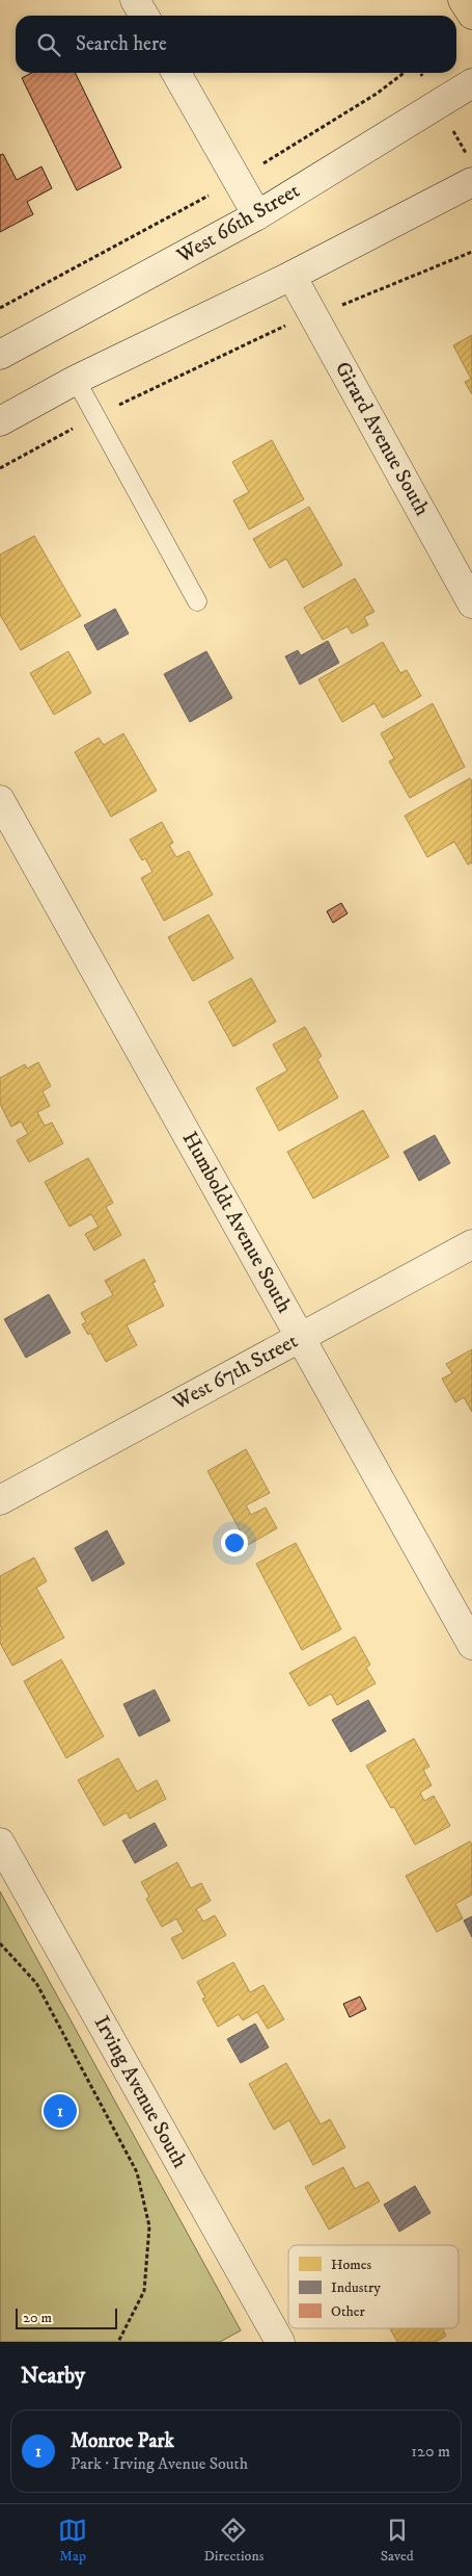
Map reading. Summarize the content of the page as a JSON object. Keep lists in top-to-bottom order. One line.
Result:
{"streets":{"street":["West 66th Street","Girard Avenue South","Humboldt Avenue South","West 67th Street","Irving Avenue South"]},"crossings":[["Humboldt Avenue South","West 67th Street"]],"legend":["Homes","Industry","Other"],"scale_bar":"20 m","page":{"search":"Search here","pins":"1","scale":"20 m","heading":"Nearby","list":[{"mark":"1","name":"Monroe Park","note":"Park · Irving Avenue South","value":"120 m"}],"nav":["Map","Directions","Saved"]}}
